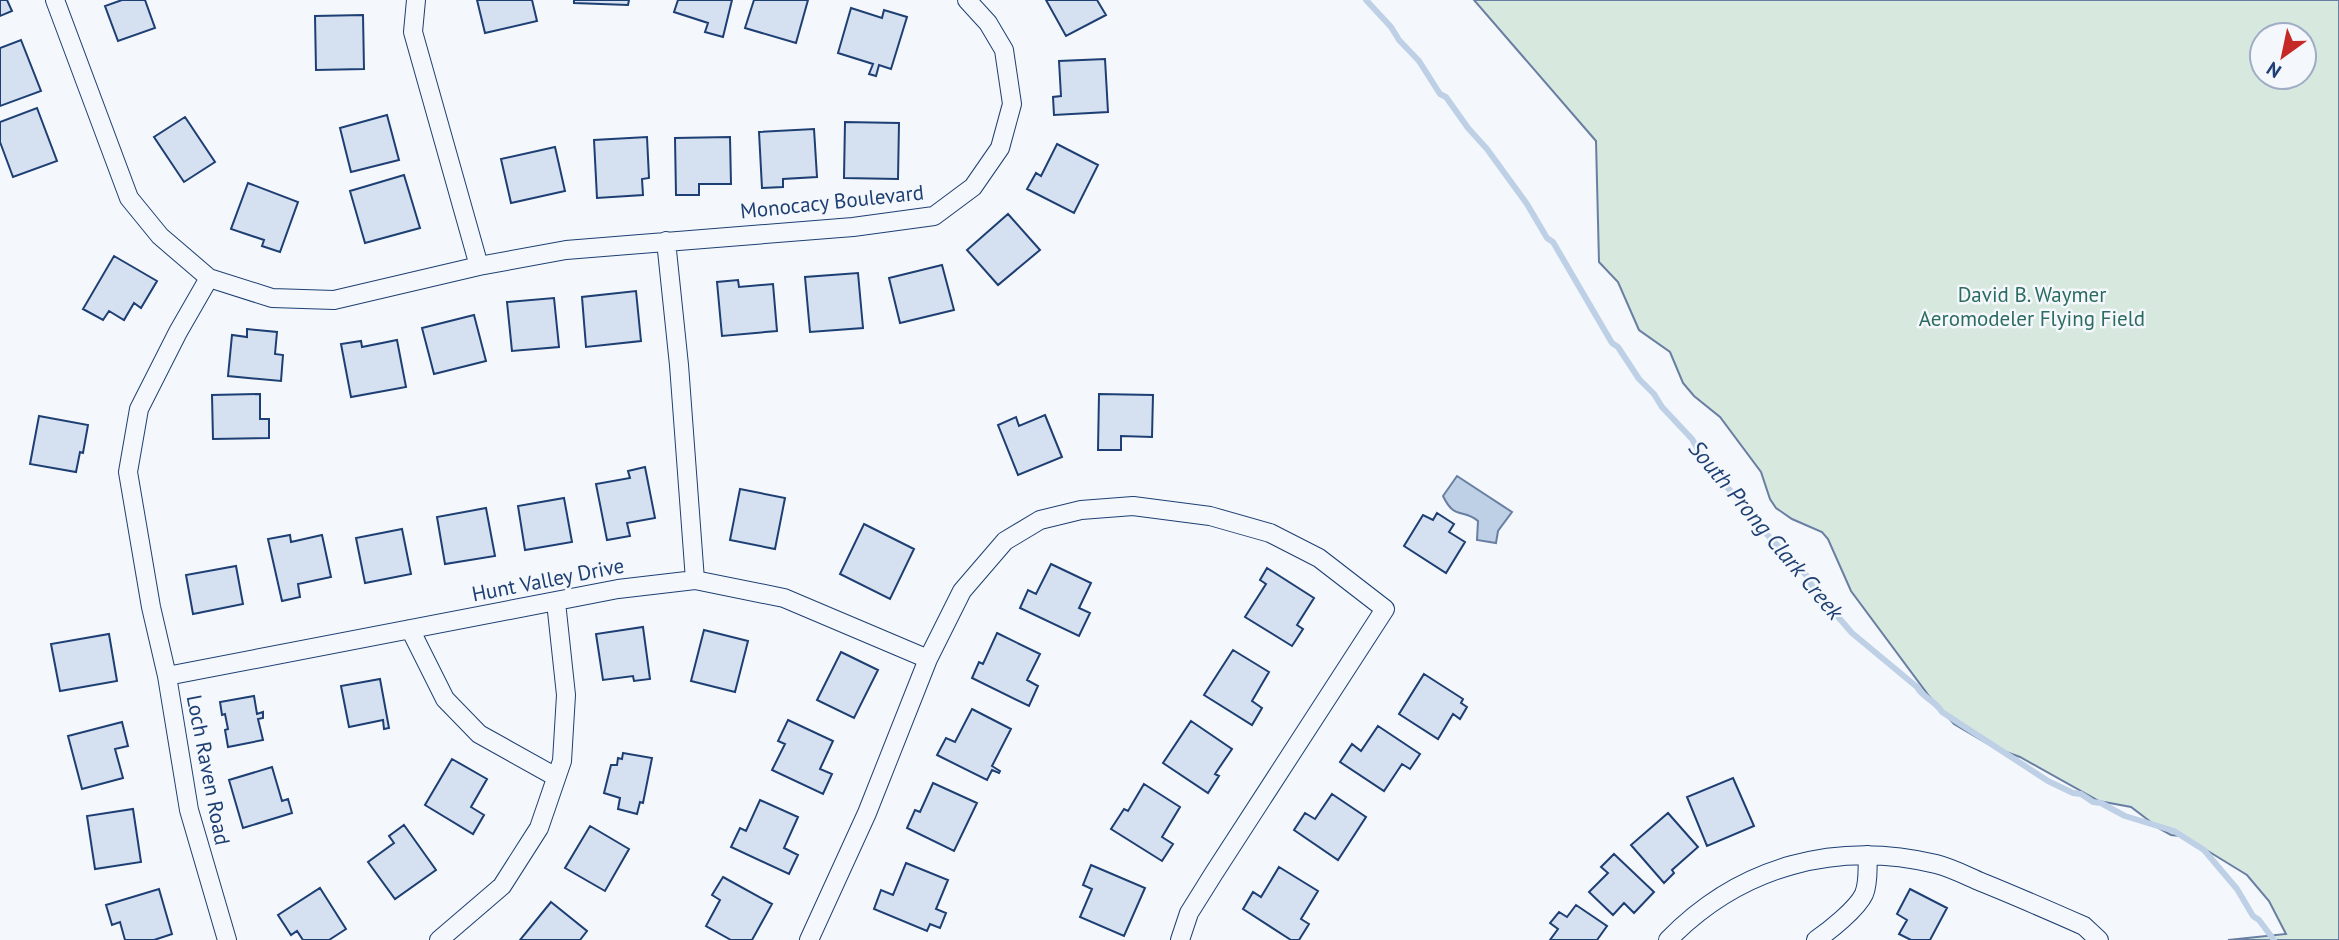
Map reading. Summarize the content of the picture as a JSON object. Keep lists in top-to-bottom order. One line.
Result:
{"streets":{"street":["Monocacy Boulevard","Hunt Valley Drive","Loch Raven Road"]},"crossings":[["Monocacy Boulevard","Loch Raven Road"],["Hunt Valley Drive","Loch Raven Road"]],"water":["South Prong Clark Creek"],"parks":["David B. Waymer Aeromodeler Flying Field"],"north":"bottom left"}
